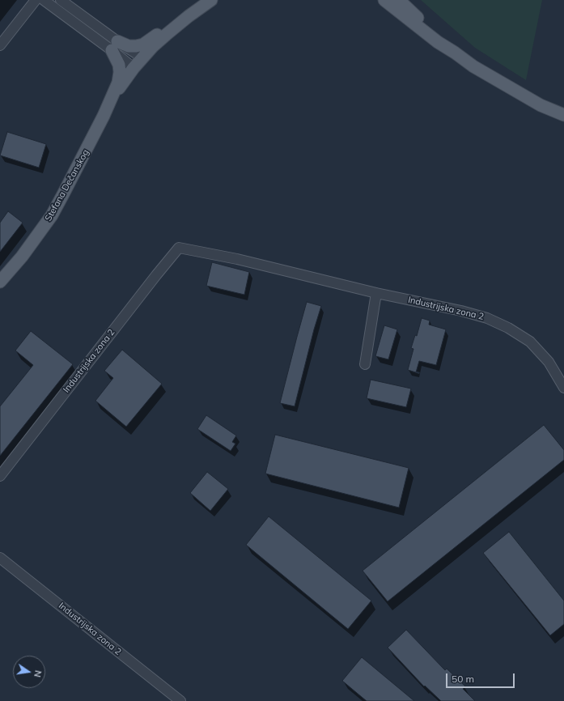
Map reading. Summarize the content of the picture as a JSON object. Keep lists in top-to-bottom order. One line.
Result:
{"streets":{"main road":["Stefana Dečanskog"],"street":["Industrijska zona 2"]},"scale_bar":"50 m","north":"right"}
